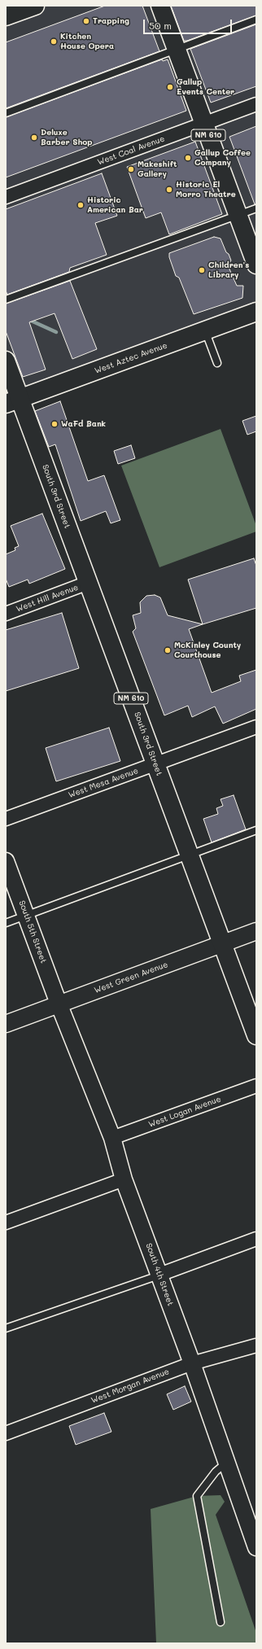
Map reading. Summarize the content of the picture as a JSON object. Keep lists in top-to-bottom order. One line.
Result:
{"streets":{"main road":["NM 610","West Aztec Avenue","South 3rd Street"],"street":["West Coal Avenue","West Hill Avenue","West Mesa Avenue","South 5th Street","West Green Avenue","West Logan Avenue","South 4th Street","West Morgan Avenue"]},"crossings":[["NM 610","West Coal Avenue"],["West Aztec Avenue","South 3rd Street"],["South 3rd Street","West Hill Avenue"],["South 3rd Street","West Mesa Avenue"],["South 3rd Street","West Green Avenue"],["South 5th Street","West Green Avenue"],["South 5th Street","South 4th Street"],["West Green Avenue","South 4th Street"],["West Logan Avenue","South 4th Street"],["South 4th Street","West Morgan Avenue"]],"places":["Trapping","Kitchen House Opera","Gallup Events Center","Deluxe Barber Shop","Gallup Coffee Company","Makeshift Gallery","Historic El Morro Theatre","Historic American Bar","Children's Library","WaFd Bank","McKinley County Courthouse"],"scale_bar":"50 m"}
